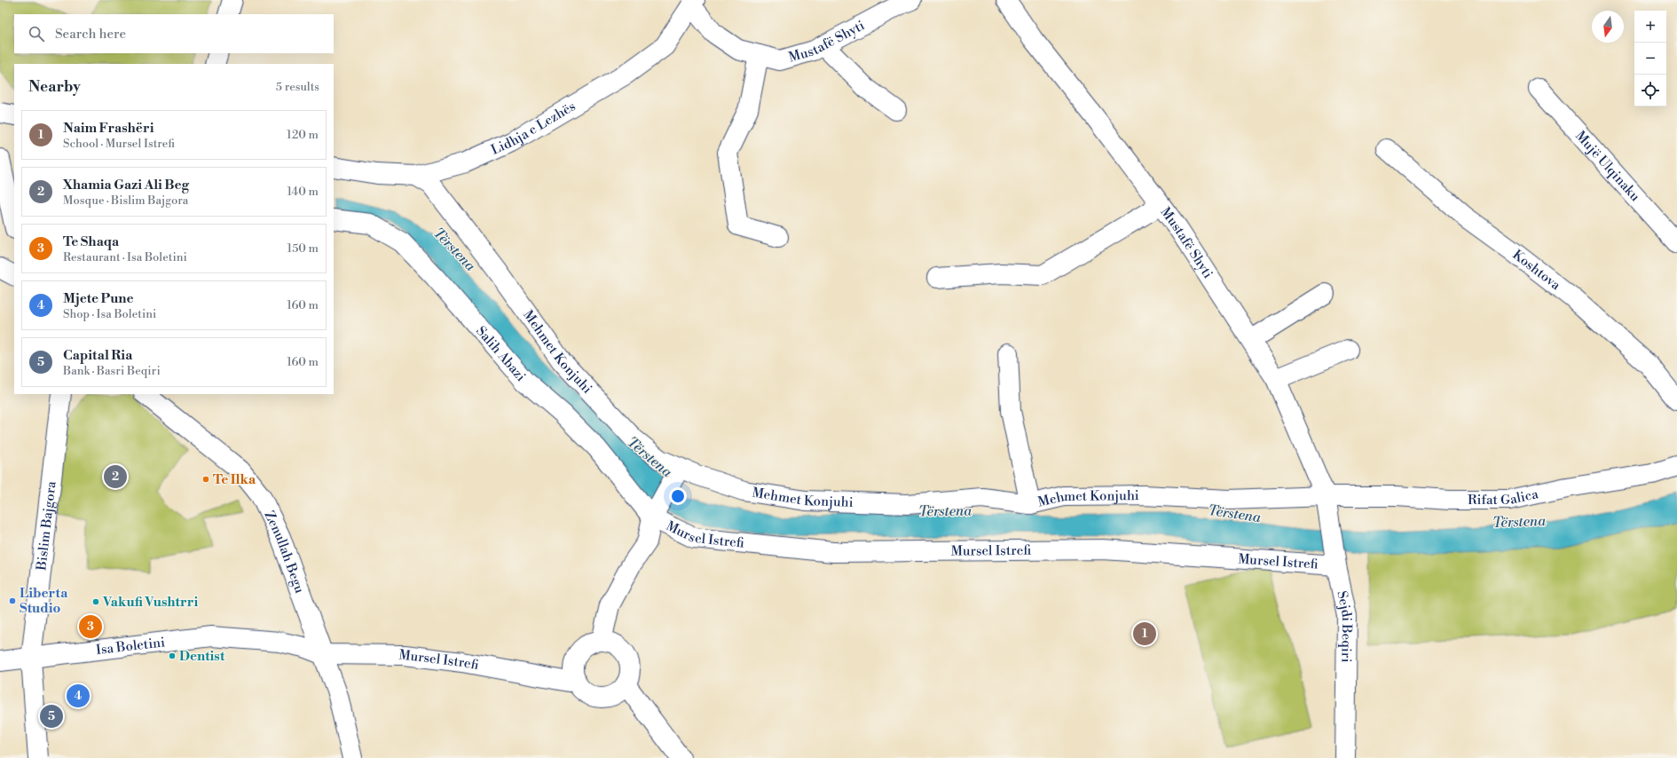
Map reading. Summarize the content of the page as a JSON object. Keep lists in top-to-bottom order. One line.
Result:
{"streets":{"street":["Mustafë Shyti","Lidhja e Lezhës","Mujë Ulqinaku","Koshtova","Mehmet Konjuhi","Salih Abazi","Rifat Galica","Bislim Bajgora","Mursel Istrefi","Zenullah Begu","Sejdi Beqiri","Isa Boletini"]},"crossings":[["Mustafë Shyti","Lidhja e Lezhës"],["Mustafë Shyti","Mehmet Konjuhi"],["Mustafë Shyti","Rifat Galica"],["Mustafë Shyti","Sejdi Beqiri"],["Lidhja e Lezhës","Mehmet Konjuhi"],["Mehmet Konjuhi","Rifat Galica"],["Mehmet Konjuhi","Mursel Istrefi"],["Mehmet Konjuhi","Sejdi Beqiri"],["Salih Abazi","Mursel Istrefi"],["Rifat Galica","Sejdi Beqiri"],["Bislim Bajgora","Isa Boletini"],["Mursel Istrefi","Zenullah Begu"],["Mursel Istrefi","Sejdi Beqiri"],["Mursel Istrefi","Isa Boletini"],["Zenullah Begu","Isa Boletini"]],"water":["Tërstena"],"places":["Te Ilka","Liberta Studio","Vakufi Vushtrri","Dentist"],"north":"bottom","page":{"map_buttons":["+","−"],"search":"Search here","heading":["Nearby","5 results"],"list":[{"mark":"1","name":"Naim Frashëri","note":"School · Mursel Istrefi","value":"120 m"},{"mark":"2","name":"Xhamia Gazi Ali Beg","note":"Mosque · Bislim Bajgora","value":"140 m"},{"mark":"3","name":"Te Shaqa","note":"Restaurant · Isa Boletini","value":"150 m"},{"mark":"4","name":"Mjete Pune","note":"Shop · Isa Boletini","value":"160 m"},{"mark":"5","name":"Capital Ria","note":"Bank · Basri Beqiri","value":"160 m"}],"pins":["2","3","1","4","5"]}}
